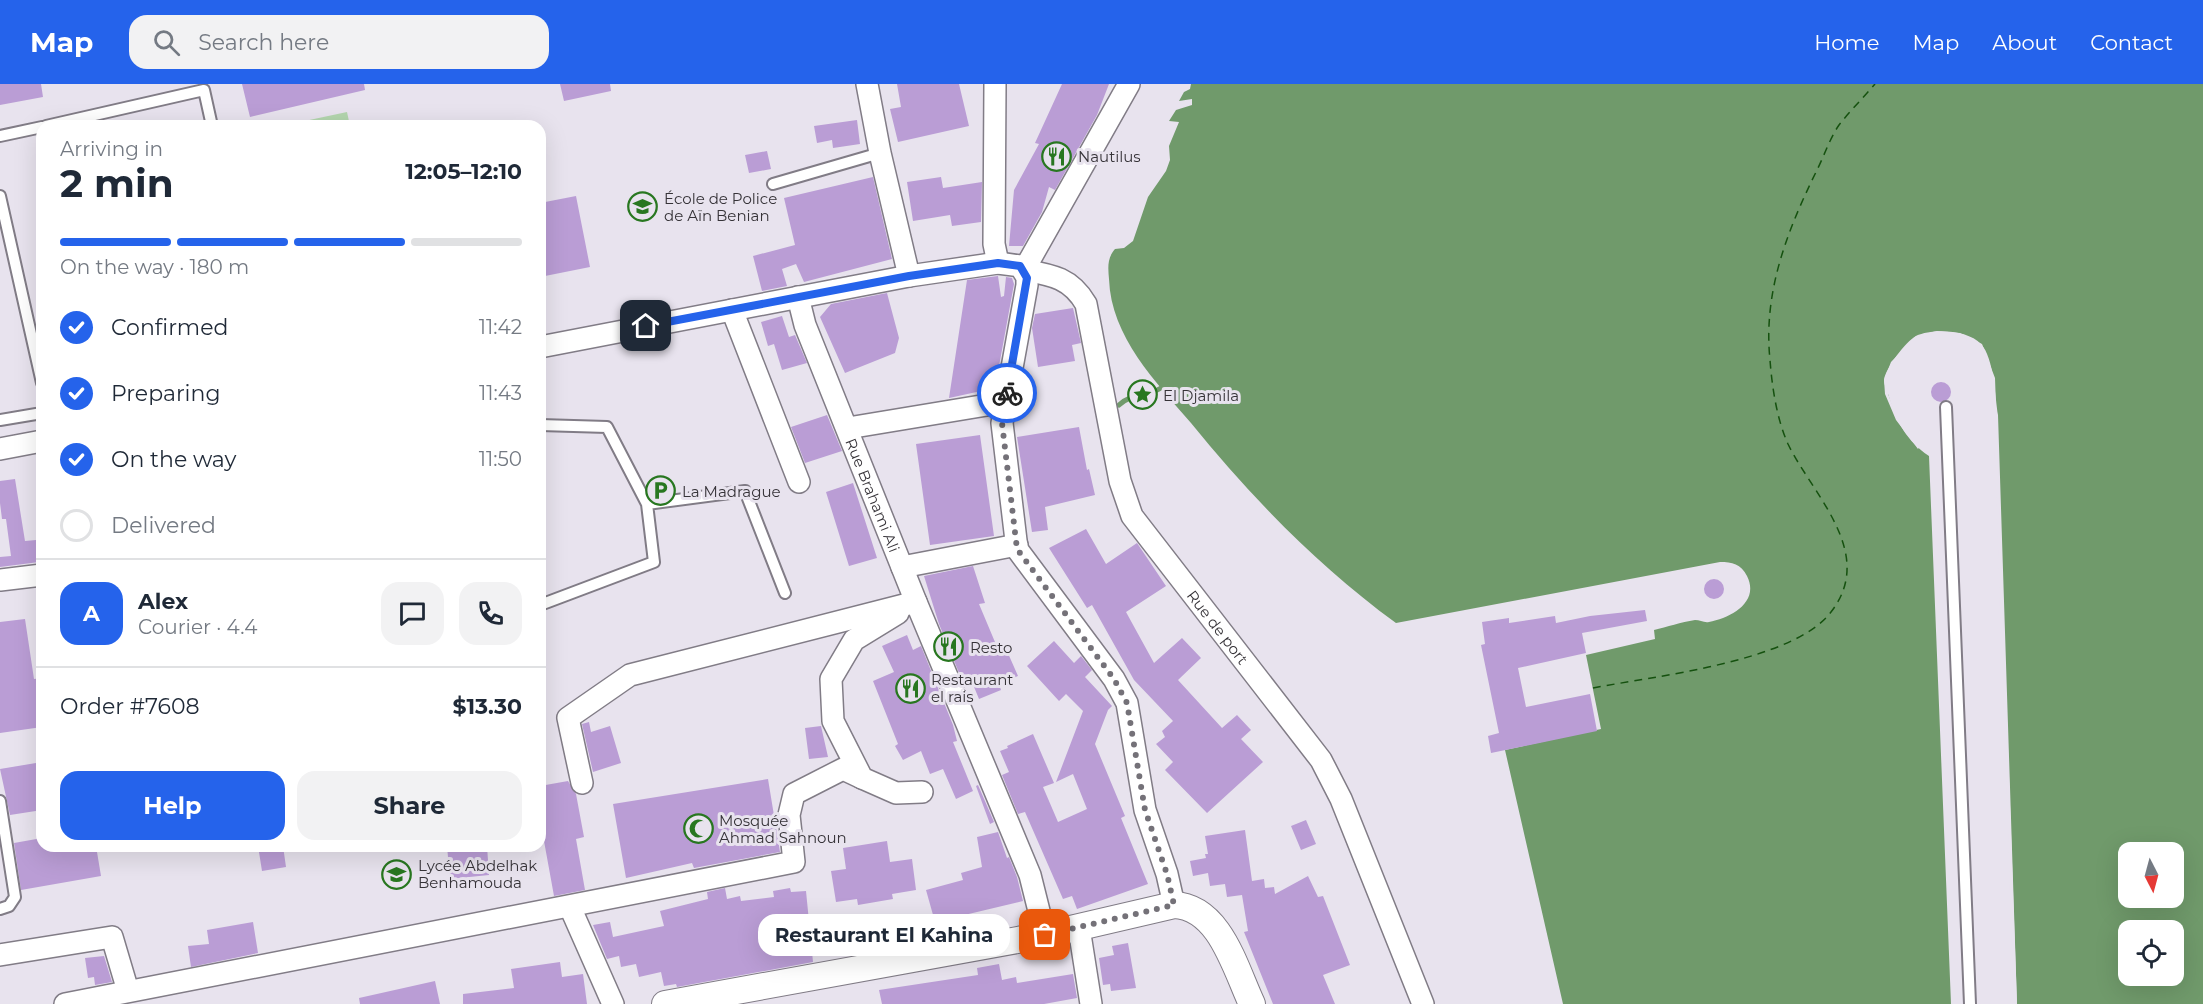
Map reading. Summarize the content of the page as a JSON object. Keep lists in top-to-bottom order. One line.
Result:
{"streets":{"street":["Rue Brahami Ali","Rue de port"]},"places":{"restaurant":["Nautilus","Resto","Restaurant el rais"],"school or university":["École de Police de Aïn Benian","Lycée Abdelhak Benhamouda"],"place":["El Djamila"],"parking":["La Madrague"],"mosque":["Mosquée Ahmad Sahnoun"],"other":["Restaurant El Kahina"]},"north":"bottom","page":{"header":"Map","search":"Search here","nav":["Home","Map","About","Contact"],"heading":["2 min","Arriving in","12:05–12:10"],"panel":["Alex","Courier · 4.4","Order #7608","$13.30"],"bar":"On the way · 180 m","list":[["Confirmed","11:42"],["Preparing","11:43"],["On the way","11:50"],"Delivered"],"round":"A","buttons":["Help","Share"],"bubble":"Restaurant El Kahina"}}
